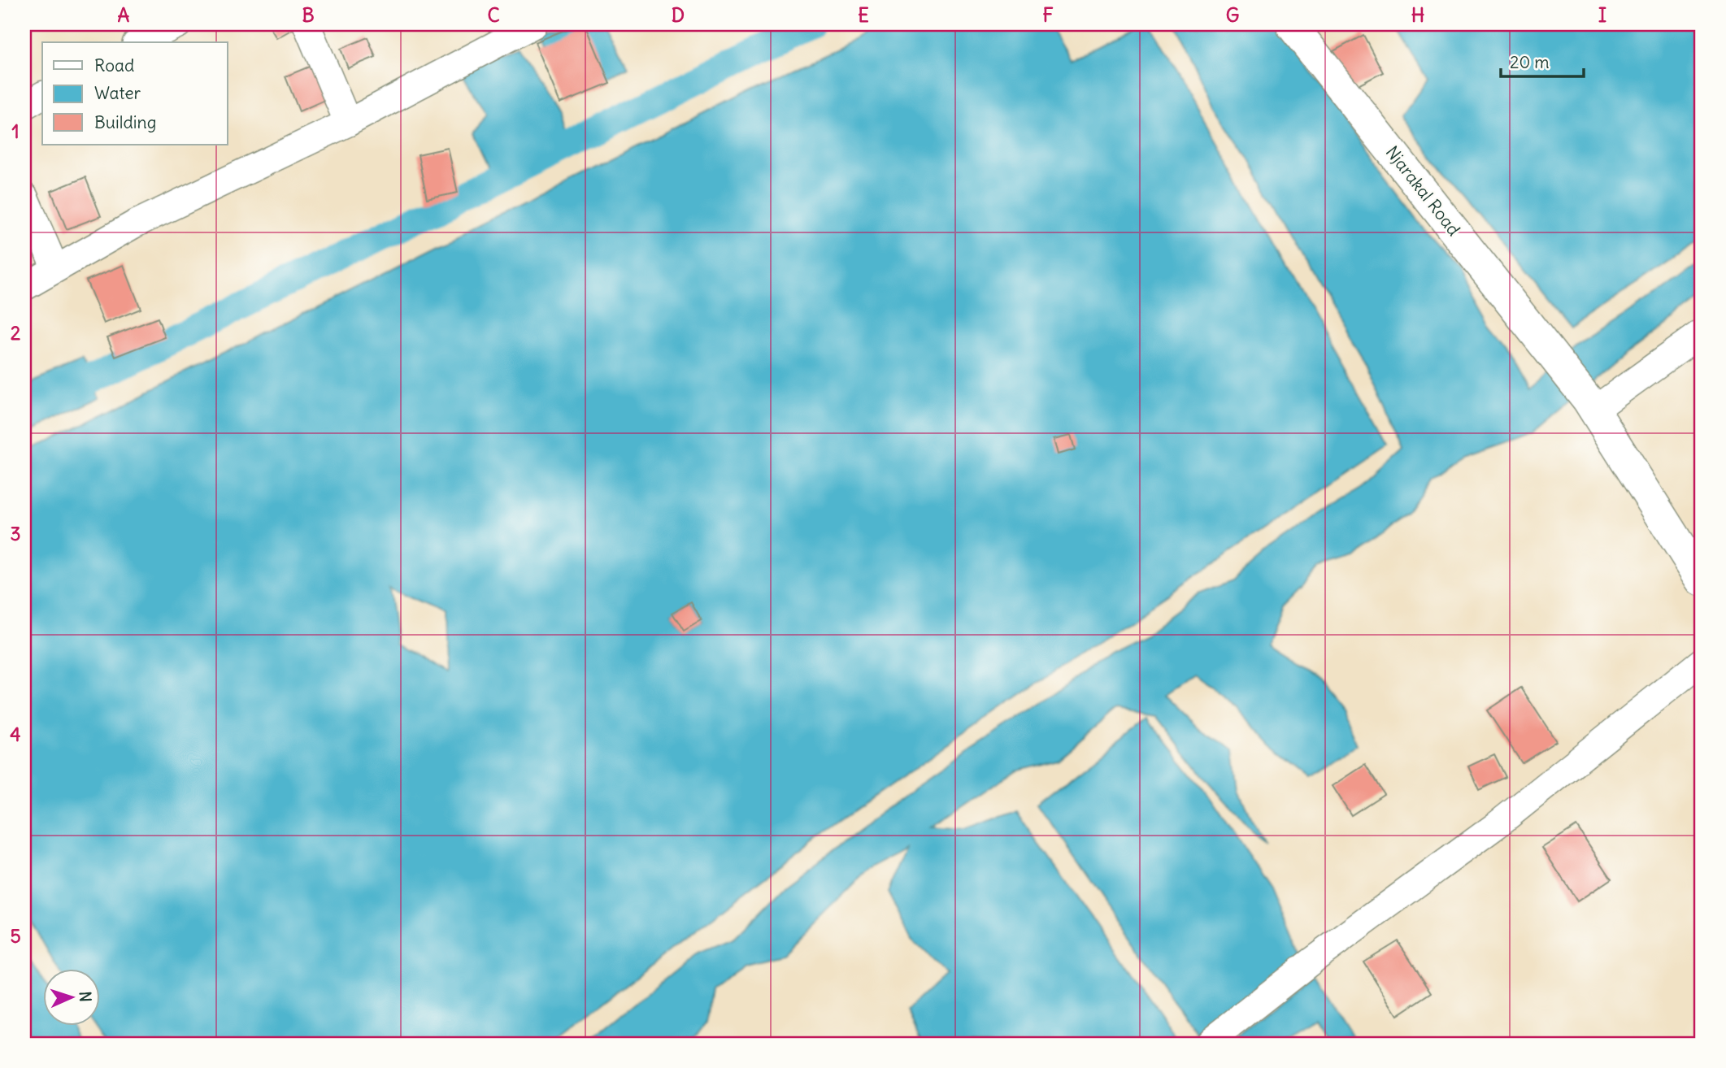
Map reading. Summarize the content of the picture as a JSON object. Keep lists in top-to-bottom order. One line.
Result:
{"streets":{"main road":["Njarakal Road"]},"legend":["Road","Water","Building"],"scale_bar":"20 m","north":"right","grid":{"columns":["A","B","C","D","E","F","G","H","I"],"rows":["1","2","3","4","5"]}}
